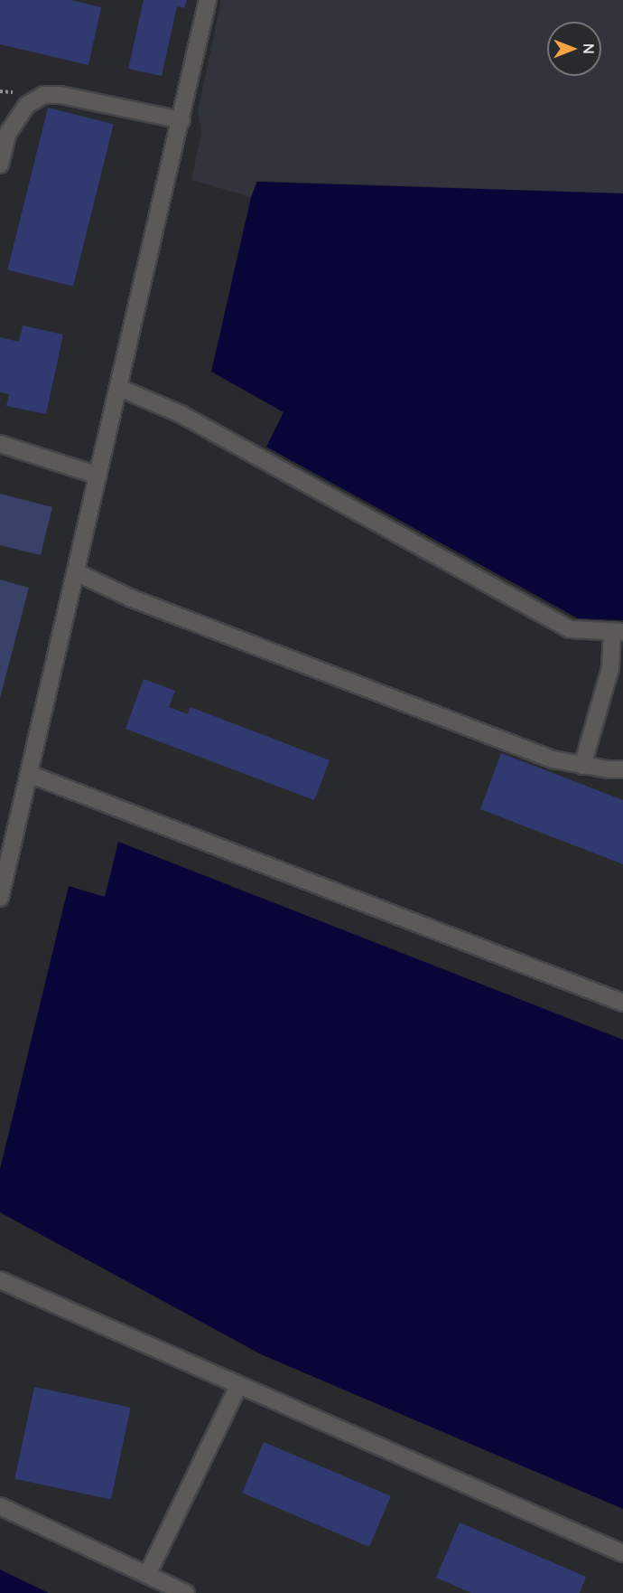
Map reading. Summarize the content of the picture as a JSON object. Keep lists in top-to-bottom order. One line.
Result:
{"north":"right"}
